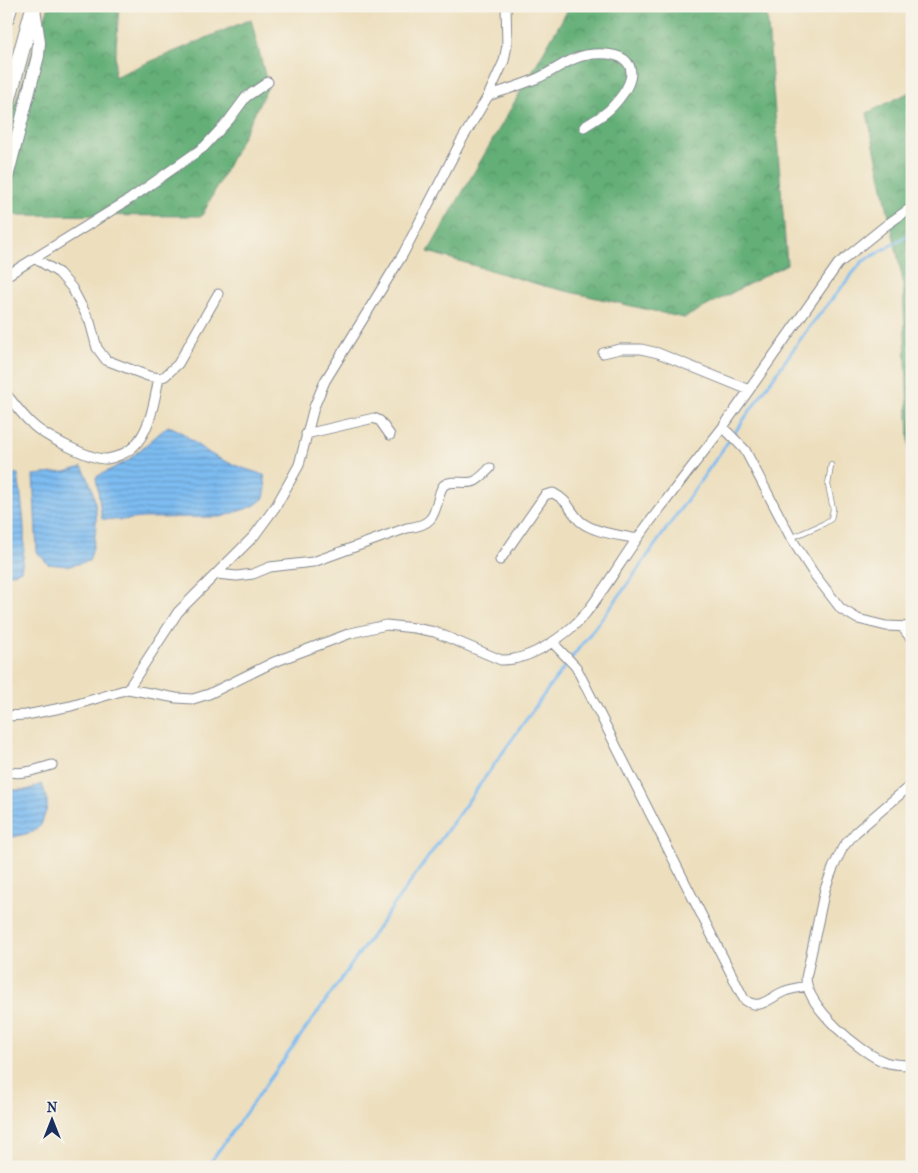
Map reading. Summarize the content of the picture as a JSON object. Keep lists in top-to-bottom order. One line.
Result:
{"north":"top"}
